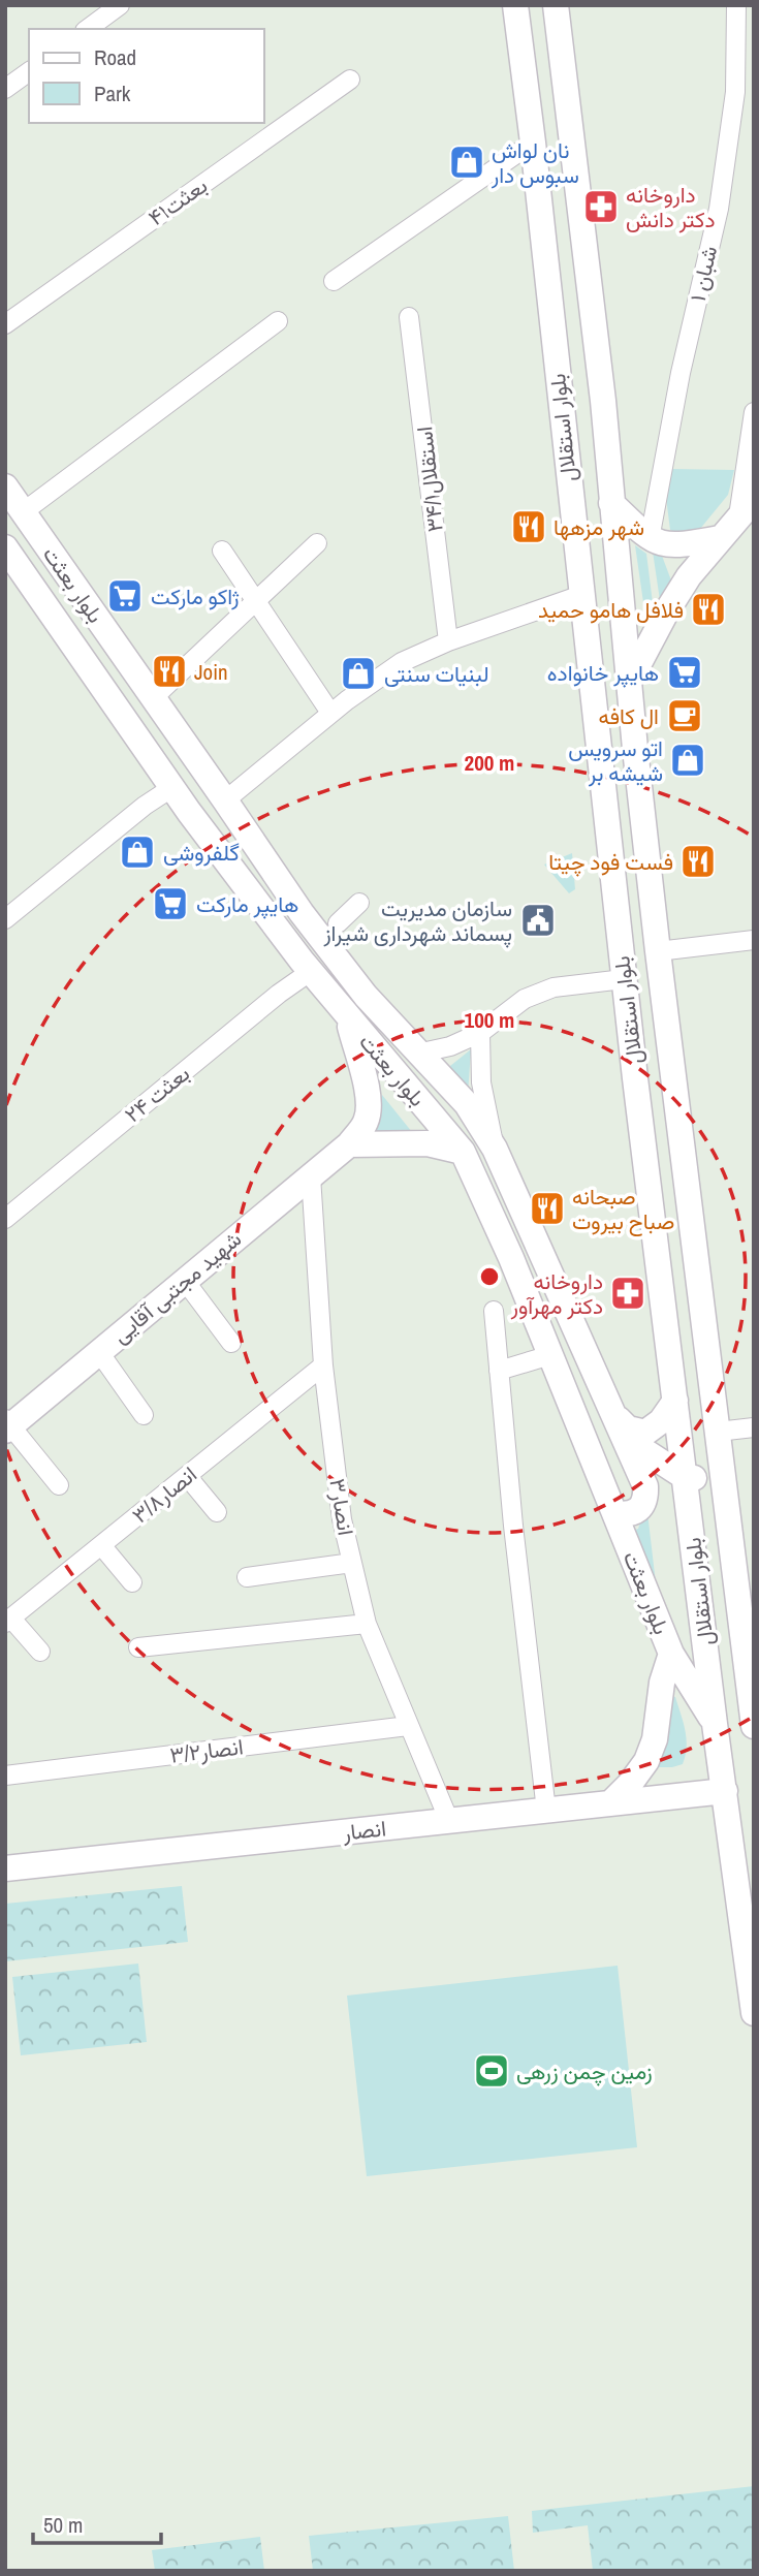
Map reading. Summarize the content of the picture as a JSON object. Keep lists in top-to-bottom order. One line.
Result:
{"streets":{"main road":["بلوار استقلال","بلوار بعثت","شهید مجتبی آقایی","انصار"],"street":["بعثت۴۱","۱ شبان","استقلال۳۴/۱","بعثت ۲۴","انصار۳/۸","انصار۳","انصار۳/۲"]},"crossings":[["بلوار استقلال","بلوار بعثت"],["بلوار استقلال","انصار"],["بلوار بعثت","بعثت ۲۴"],["بلوار بعثت","شهید مجتبی آقایی"],["شهید مجتبی آقایی","انصار۳"],["انصار۳/۸","انصار۳"],["انصار۳","انصار۳/۲"],["انصار۳","انصار"]],"places":{"shop":["نان لواش سبوس دار","لبنیات سنتی","اتو سرویس شیشه بر","گلفروشی"],"pharmacy":["داروخانه دکتر دانش","داروخانه دکتر مهرآور"],"restaurant":["شهر مزهها","فلافل هامو حمید","Join","فست فود چیتا","صبحانه صباح بیروت"],"supermarket":["ژاکو مارکت","هایپر خانواده","هایپر مارکت"],"cafe":["ال کافه"],"public building":["سازمان مدیریت پسماند شهرداری شیراز"],"sports":["زمین چمن زرهی"]},"legend":["Road","Park"],"scale_bar":"50 m","rings":["200 m","100 m"]}
